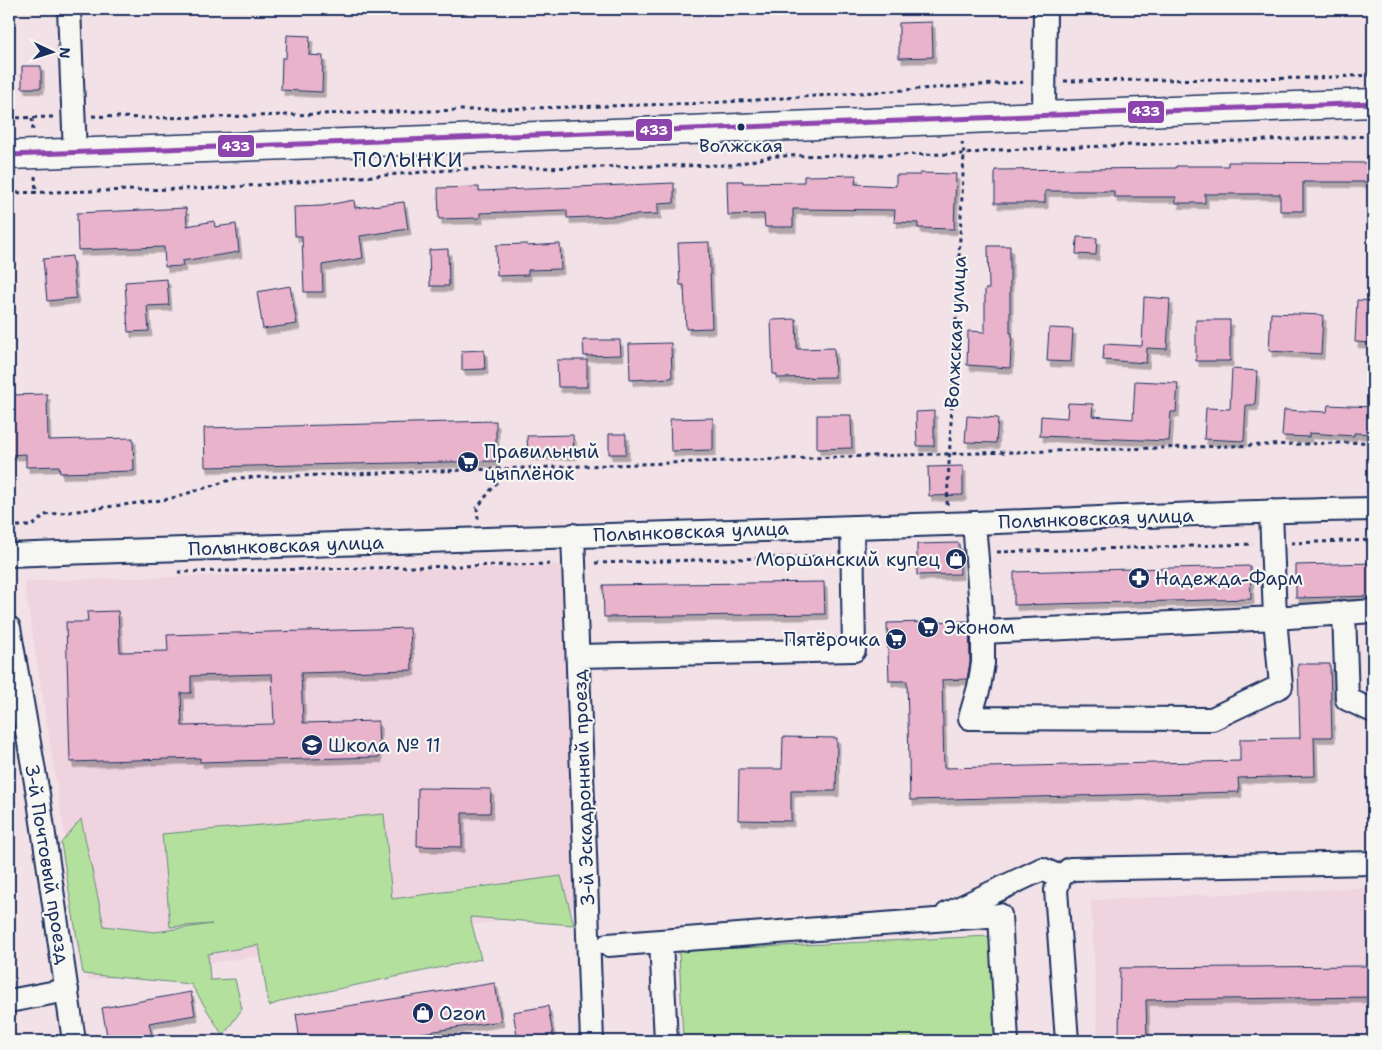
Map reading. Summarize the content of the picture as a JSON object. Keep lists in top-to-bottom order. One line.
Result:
{"streets":{"street":["Полынковская улица","3-й Эскадронный проезд","3-й Почтовый проезд"],"path":["Волжская улица"]},"crossings":[["Волжская улица","Полынковская улица"],["Полынковская улица","3-й Эскадронный проезд"]],"districts":["ПОЛЫНКИ"],"places":{"other":["Волжская"],"supermarket":["Правильный цыплёнок","Эконом","Пятёрочка"],"shop":["Моршанский купец","Ozon"],"pharmacy":["Надежда-Фарм"],"school or university":["Школа № 11"]},"lines":["transit line 433"],"north":"right"}
